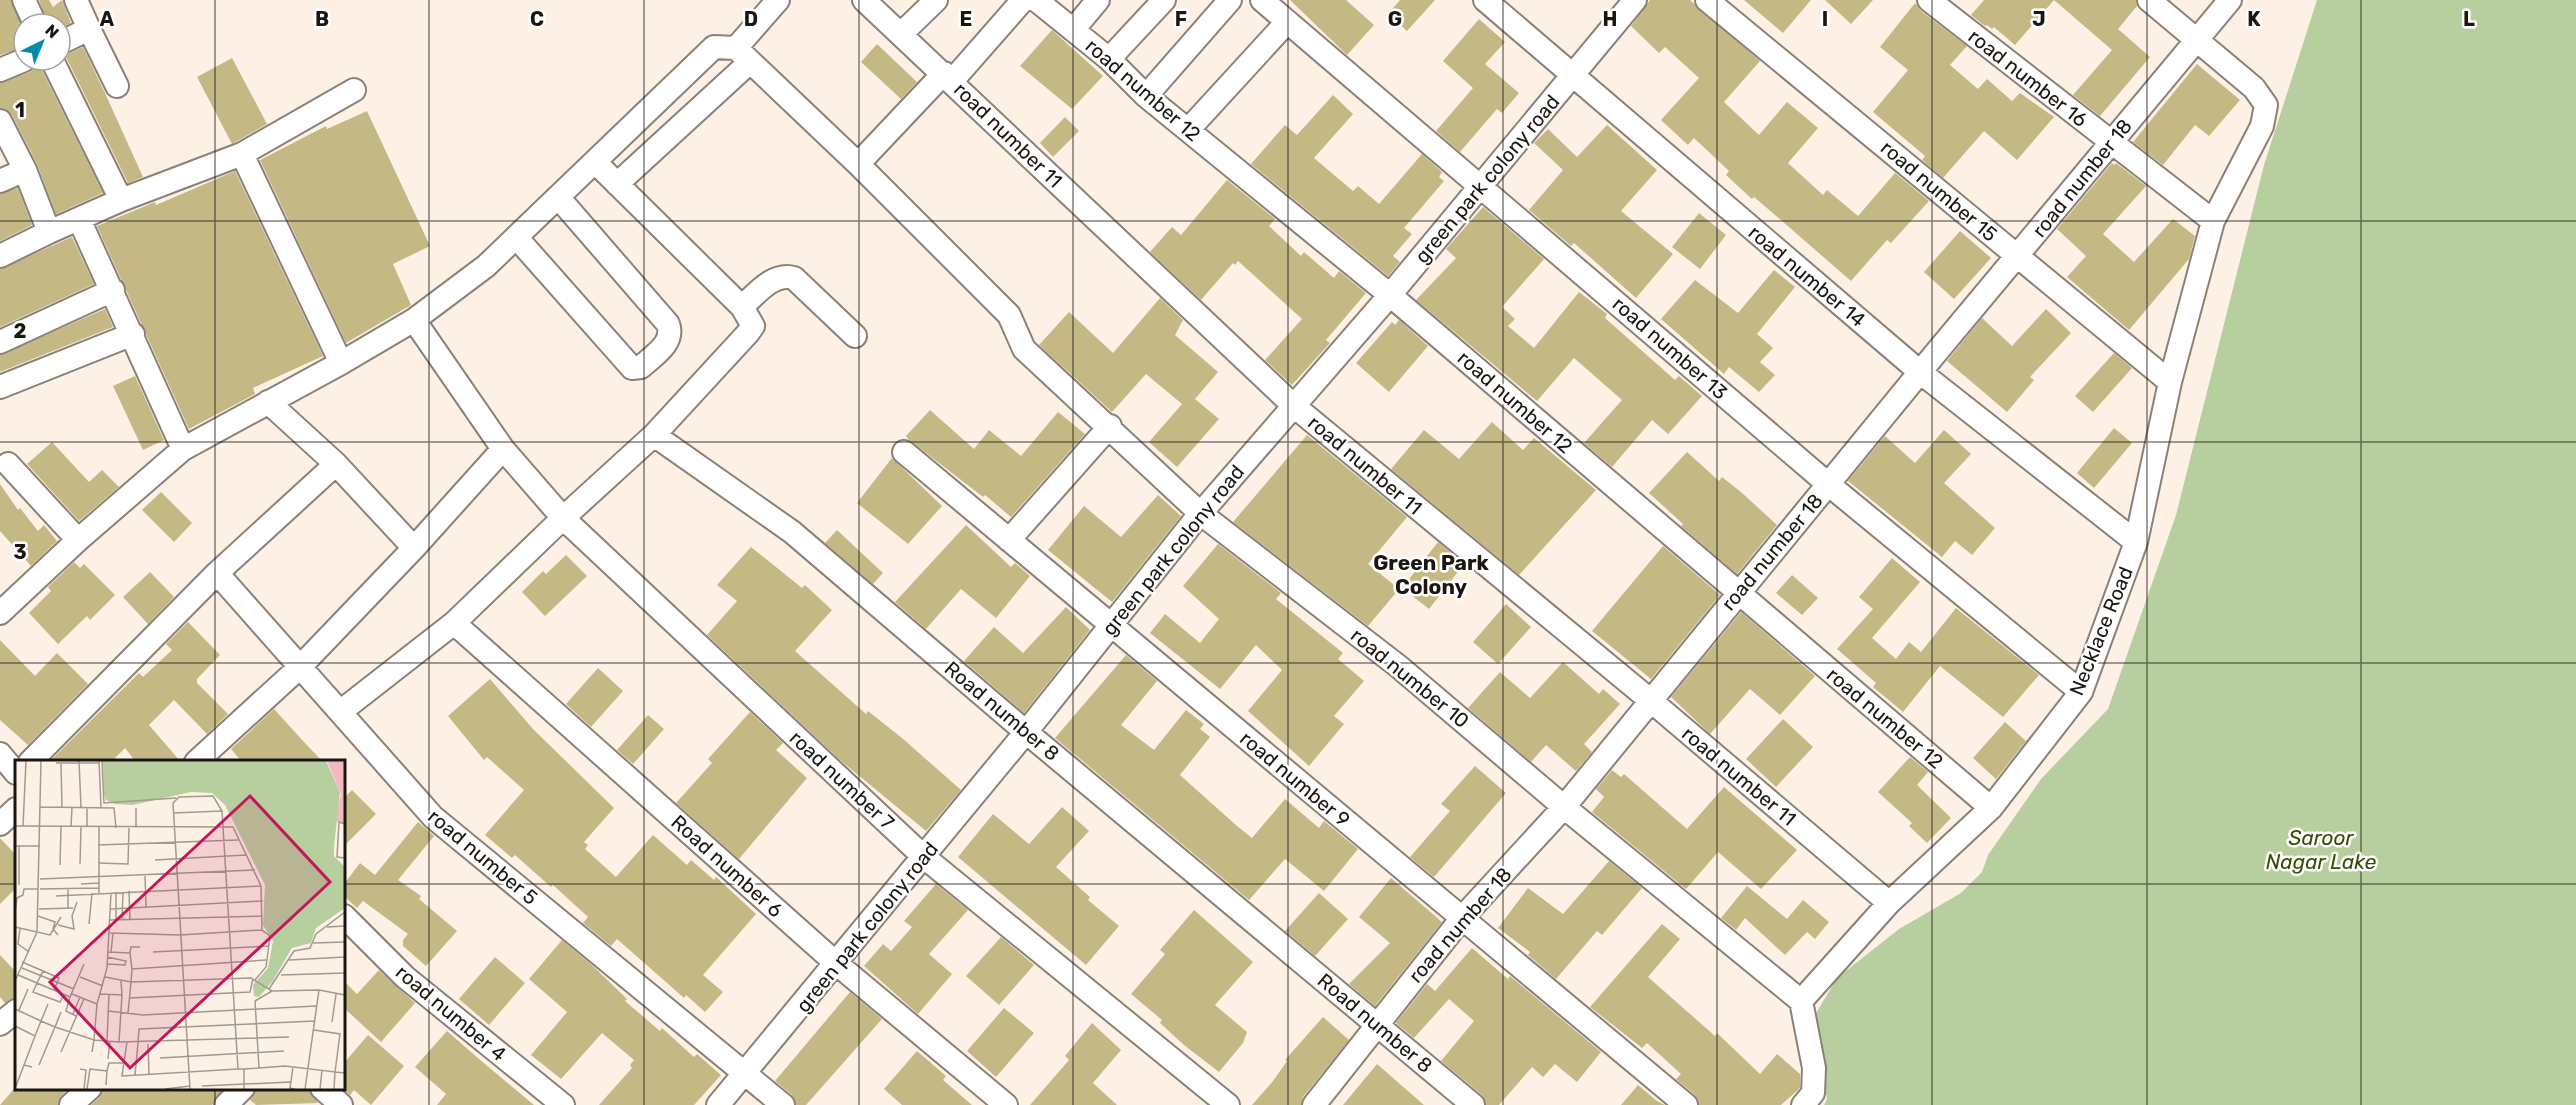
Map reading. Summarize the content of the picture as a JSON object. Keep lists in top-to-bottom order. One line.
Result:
{"streets":{"street":["road number 16","road number 12","road number 11","road number 18","green park colony road","road number 15","road number 14","road number 13","Necklace Road","road number 10","Road number 8","road number 9","road number 7","road number 5","Road number 6","road number 4"]},"crossings":[["road number 16","road number 18"],["road number 16","Necklace Road"],["road number 12","road number 18"],["road number 12","green park colony road"],["road number 12","Necklace Road"],["road number 11","road number 18"],["road number 11","green park colony road"],["road number 11","Necklace Road"],["road number 18","road number 15"],["road number 18","road number 14"],["road number 18","road number 13"],["road number 18","Necklace Road"],["road number 18","road number 10"],["road number 18","Road number 8"],["road number 18","road number 9"],["green park colony road","road number 14"],["green park colony road","road number 13"],["green park colony road","road number 10"],["green park colony road","Road number 8"],["green park colony road","road number 9"],["green park colony road","road number 7"],["green park colony road","road number 5"],["green park colony road","Road number 6"],["road number 15","Necklace Road"],["road number 14","Necklace Road"],["road number 13","Necklace Road"],["Necklace Road","road number 10"]],"districts":["Green Park Colony"],"water":["Saroor Nagar Lake"],"north":"top right","grid":{"columns":["A","B","C","D","E","F","G","H","I","J","K","L"],"rows":["1","2","3"]}}
